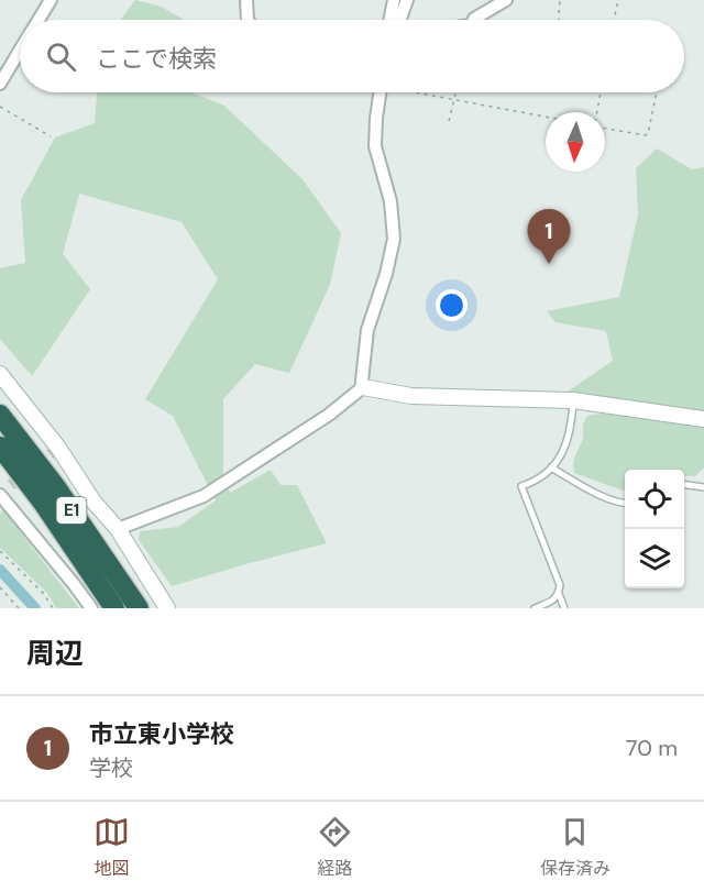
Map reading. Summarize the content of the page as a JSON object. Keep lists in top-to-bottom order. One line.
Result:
{"streets":{"highway":["E1"]},"north":"bottom","page":{"search":"ここで検索","pins":"1","heading":"周辺","list":[{"mark":"1","name":"市立東小学校","note":"学校","value":"70 m"}],"nav":["地図","経路","保存済み"]}}
